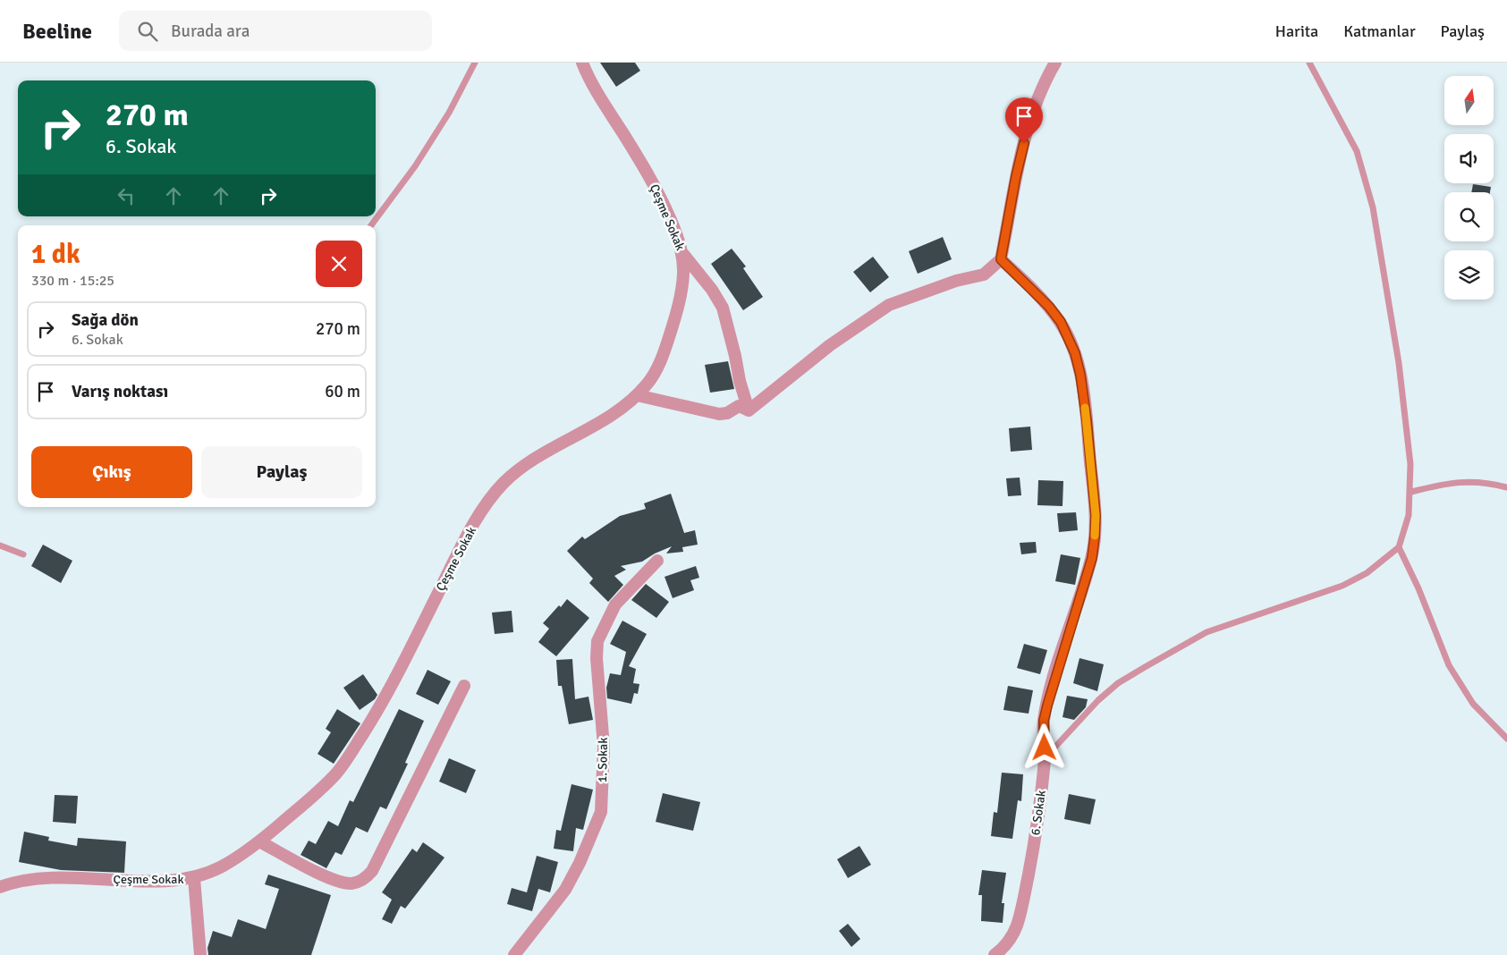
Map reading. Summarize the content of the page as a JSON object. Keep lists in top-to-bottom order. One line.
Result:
{"streets":{"street":["Çeşme Sokak","1. Sokak","6. Sokak"]},"north":"top","page":{"header":"Beeline","search":"Burada ara","nav":["Harita","Katmanlar","Paylaş"],"turn":["270 m","6. Sokak"],"heading":["1 dk","330 m · 15:25"],"list":[{"name":"Sağa dön","note":"6. Sokak","value":"270 m"},{"name":"Varış noktası","value":"60 m"}],"buttons":["Çıkış","Paylaş"]}}
